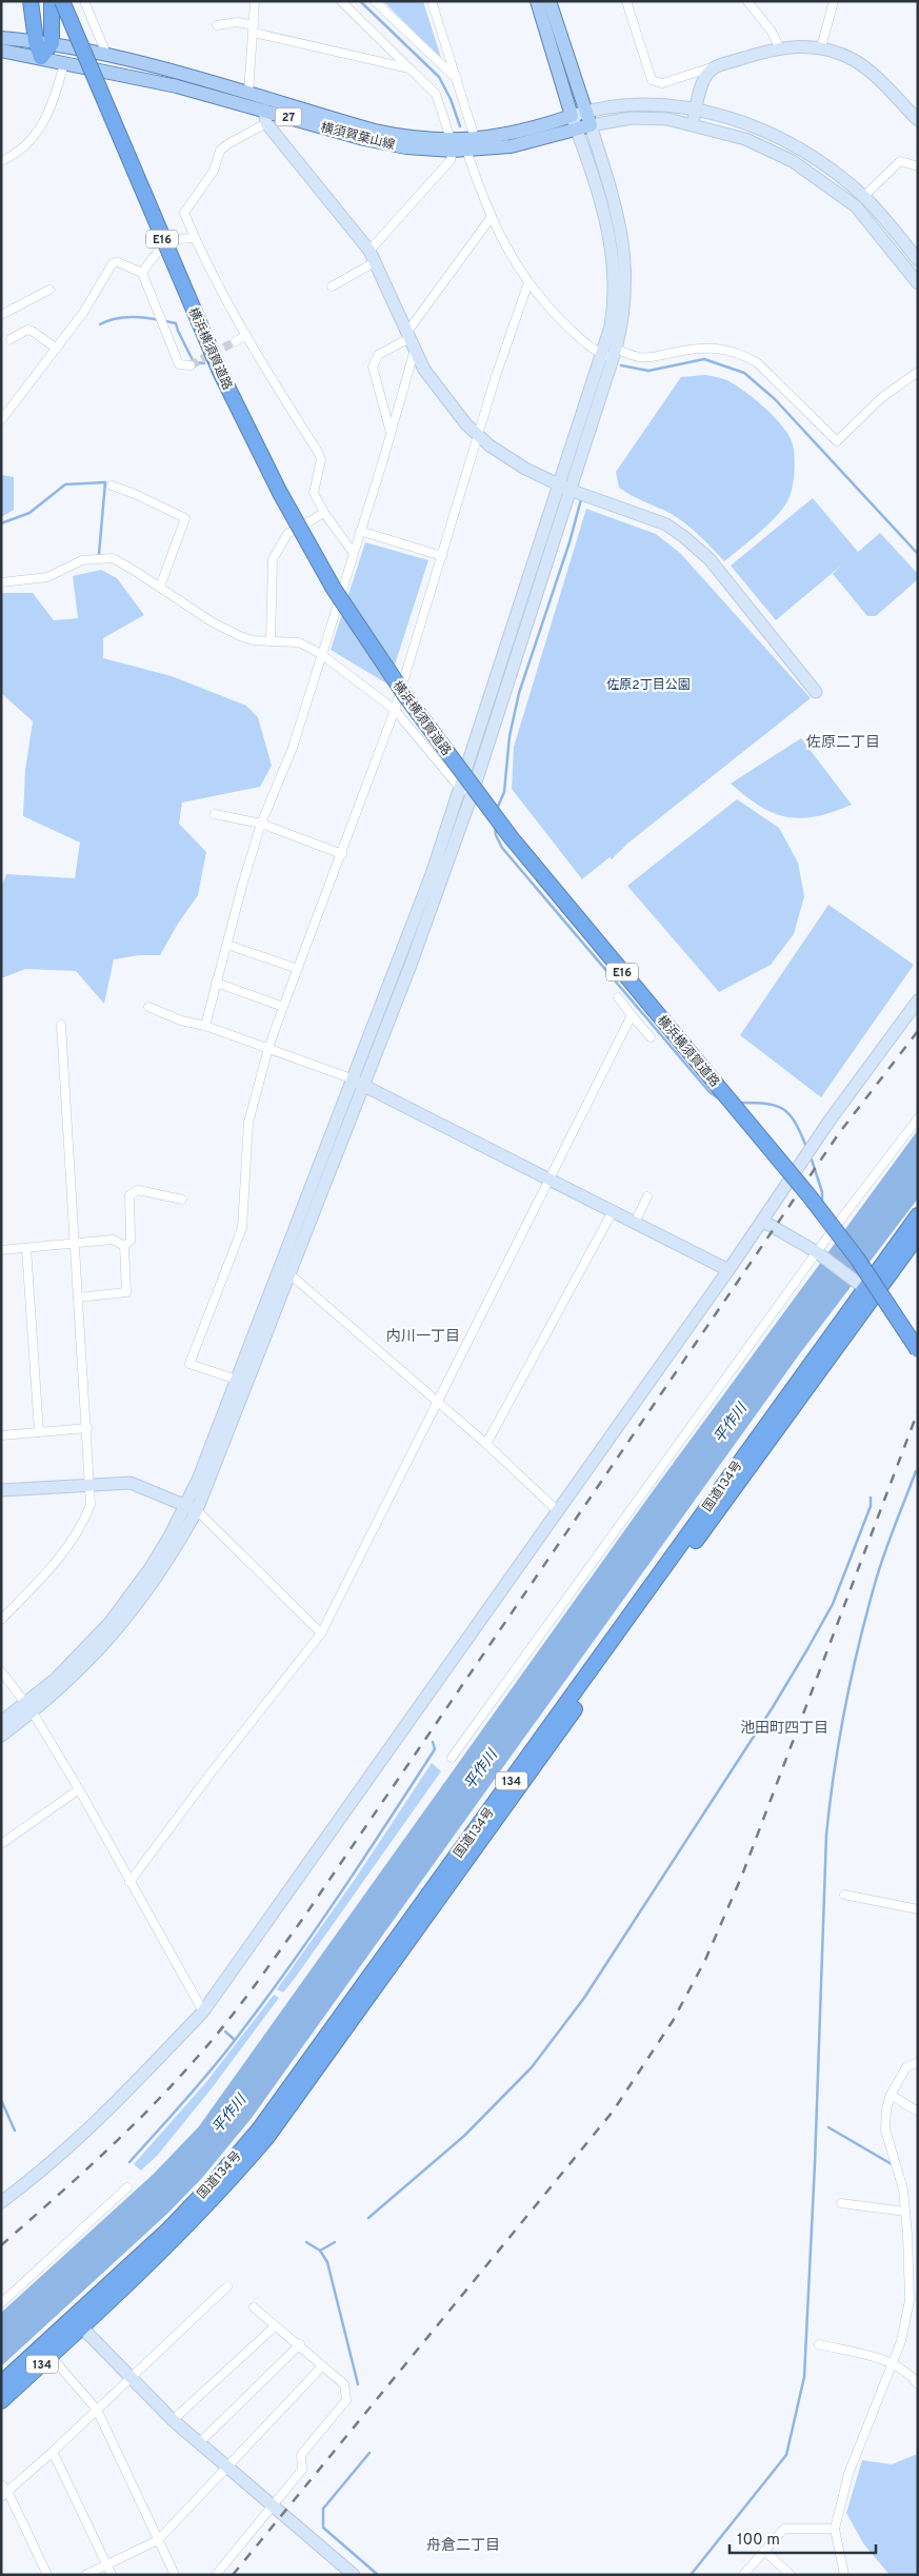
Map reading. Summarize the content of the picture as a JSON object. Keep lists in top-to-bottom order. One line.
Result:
{"streets":{"highway":["E16","横浜横須賀道路","国道134号","134"],"main road":["27","横須賀葉山線"]},"districts":["佐原二丁目","内川一丁目","池田町四丁目","舟倉二丁目"],"water":["平作川"],"parks":["佐原2丁目公園"],"scale_bar":"100 m"}
